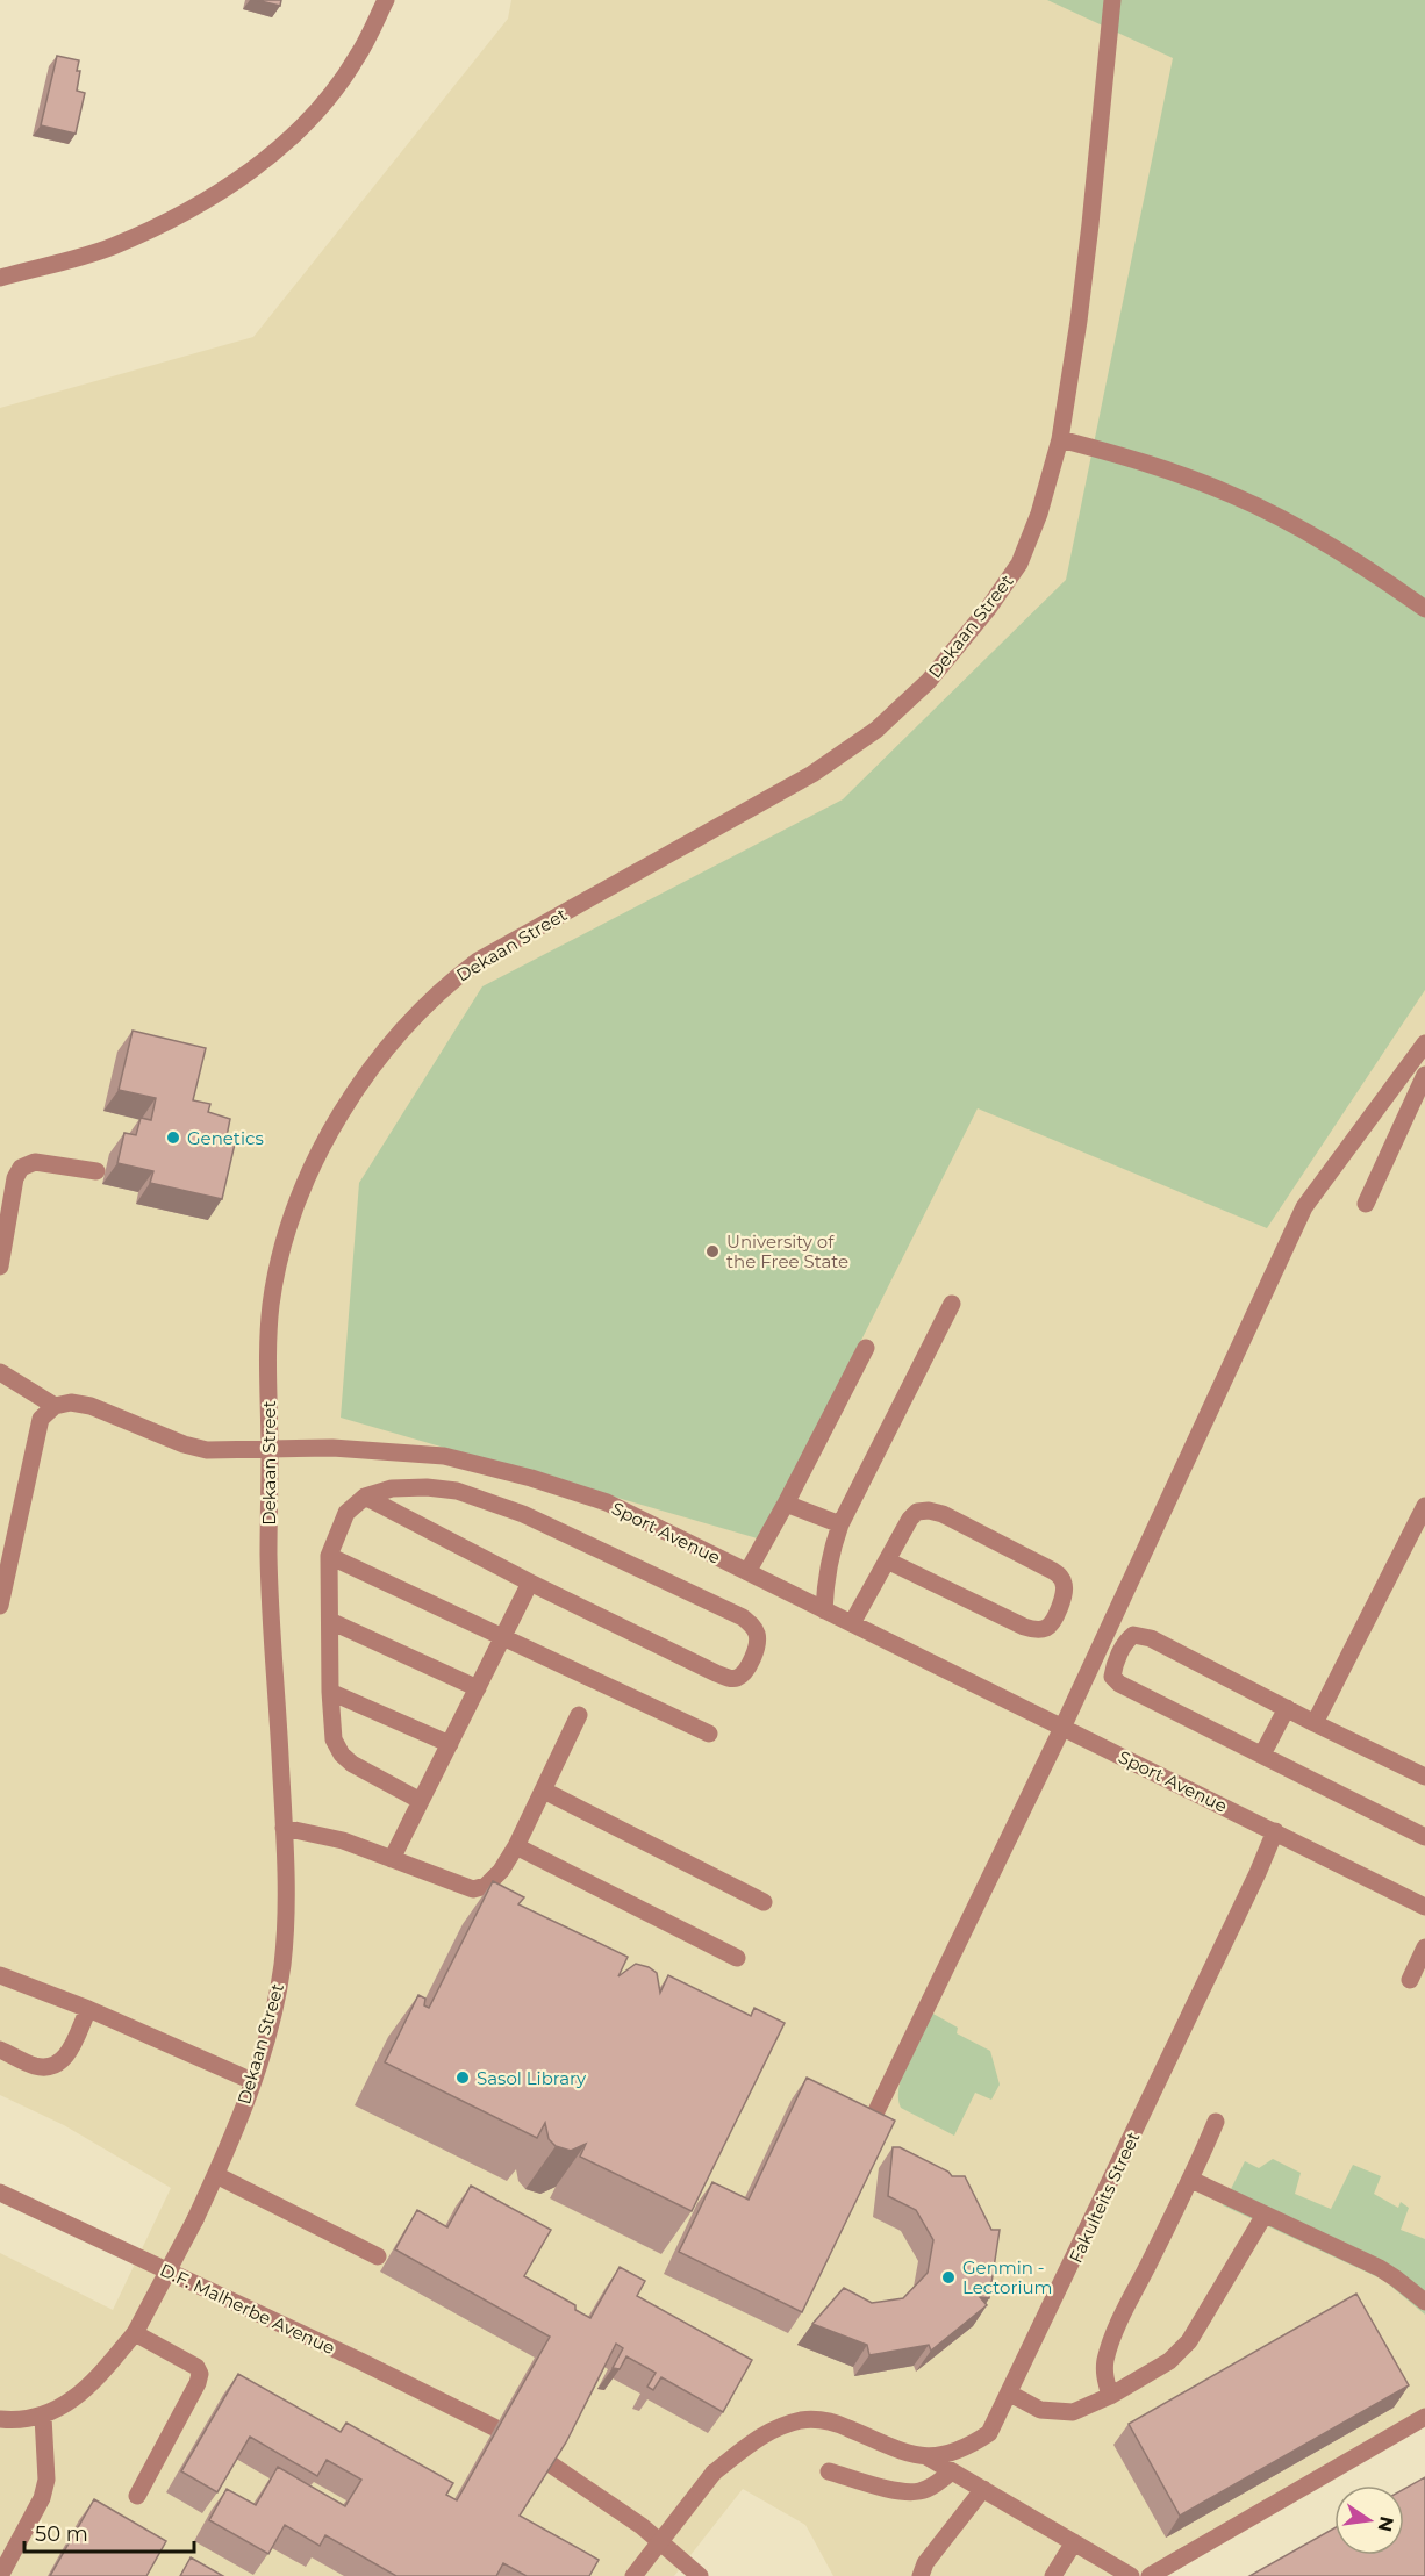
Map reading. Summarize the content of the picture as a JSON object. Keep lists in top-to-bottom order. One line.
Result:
{"streets":{"street":["Dekaan Street","Sport Avenue","Fakulteits Street","D.F. Malherbe Avenue"]},"crossings":[["Dekaan Street","Sport Avenue"],["Sport Avenue","Fakulteits Street"]],"places":["Genetics","University of the Free State","Sasol Library","Genmin - Lectorium"],"scale_bar":"50 m","north":"right"}
